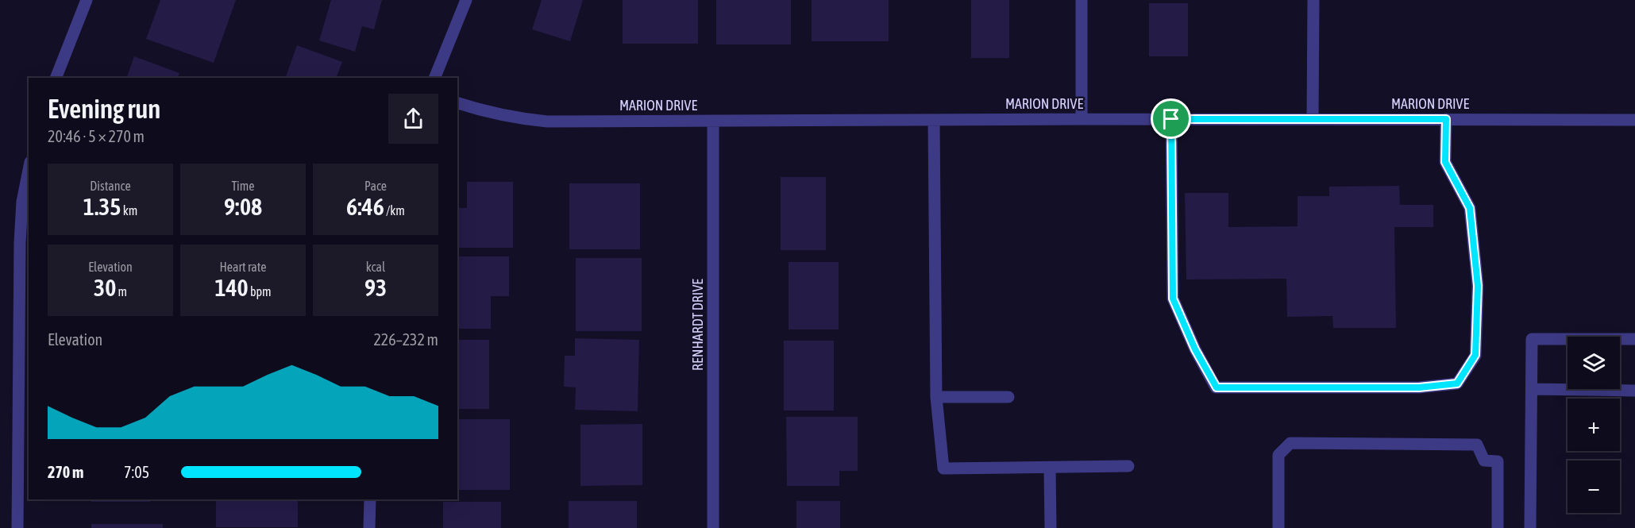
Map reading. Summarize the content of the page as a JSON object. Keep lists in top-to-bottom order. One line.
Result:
{"streets":{"street":["MARION DRIVE","RENHARDT DRIVE"]},"crossings":[["MARION DRIVE","RENHARDT DRIVE"]],"page":{"heading":["Evening run","20:46 · 5 × 270 m"],"stats":[["Distance","1.35 km"],["Time","9:08"],["Pace","6:46 /km"],["Elevation","30 m"],["Heart rate","140 bpm"],["kcal","93"]],"chart":["Elevation","226–232 m"],"map_buttons":["+","−"],"list":[{"name":"270 m","note":"7:05"}]}}
